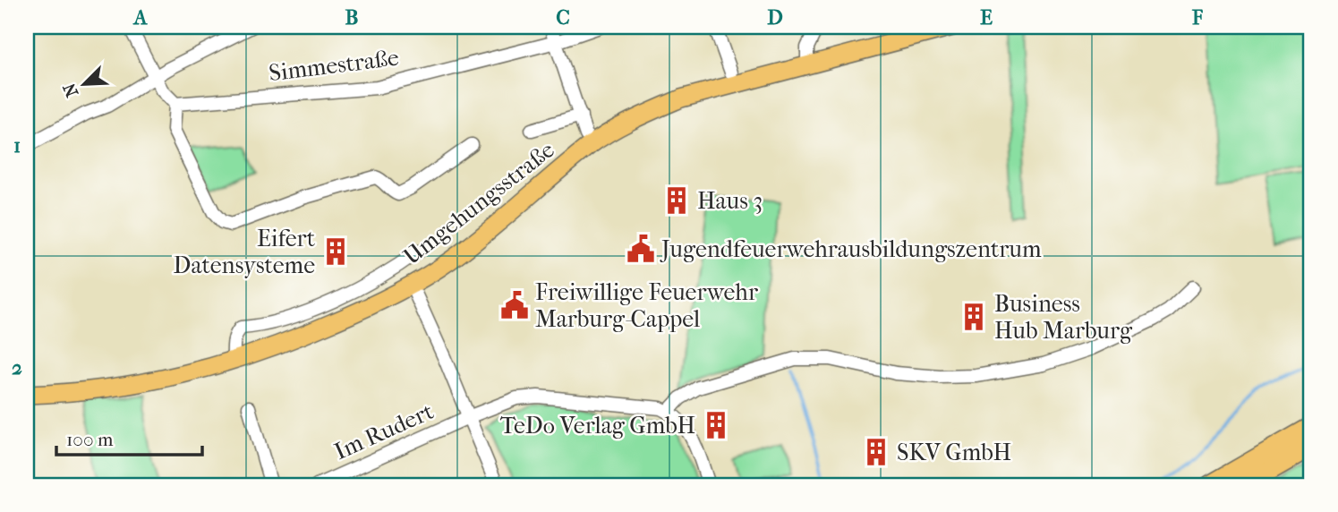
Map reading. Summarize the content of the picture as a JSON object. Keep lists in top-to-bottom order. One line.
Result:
{"streets":{"main road":["Umgehungsstraße"],"street":["Simmestraße","Im Rudert"]},"places":{"building":["Haus 3","Eifert Datensysteme","Business Hub Marburg","TeDo Verlag GmbH","SKV GmbH"],"public building":["Jugendfeuerwehrausbildungszentrum","Freiwillige Feuerwehr Marburg-Cappel"]},"scale_bar":"100 m","north":"bottom left","grid":{"columns":["A","B","C","D","E","F"],"rows":["1","2"]}}
